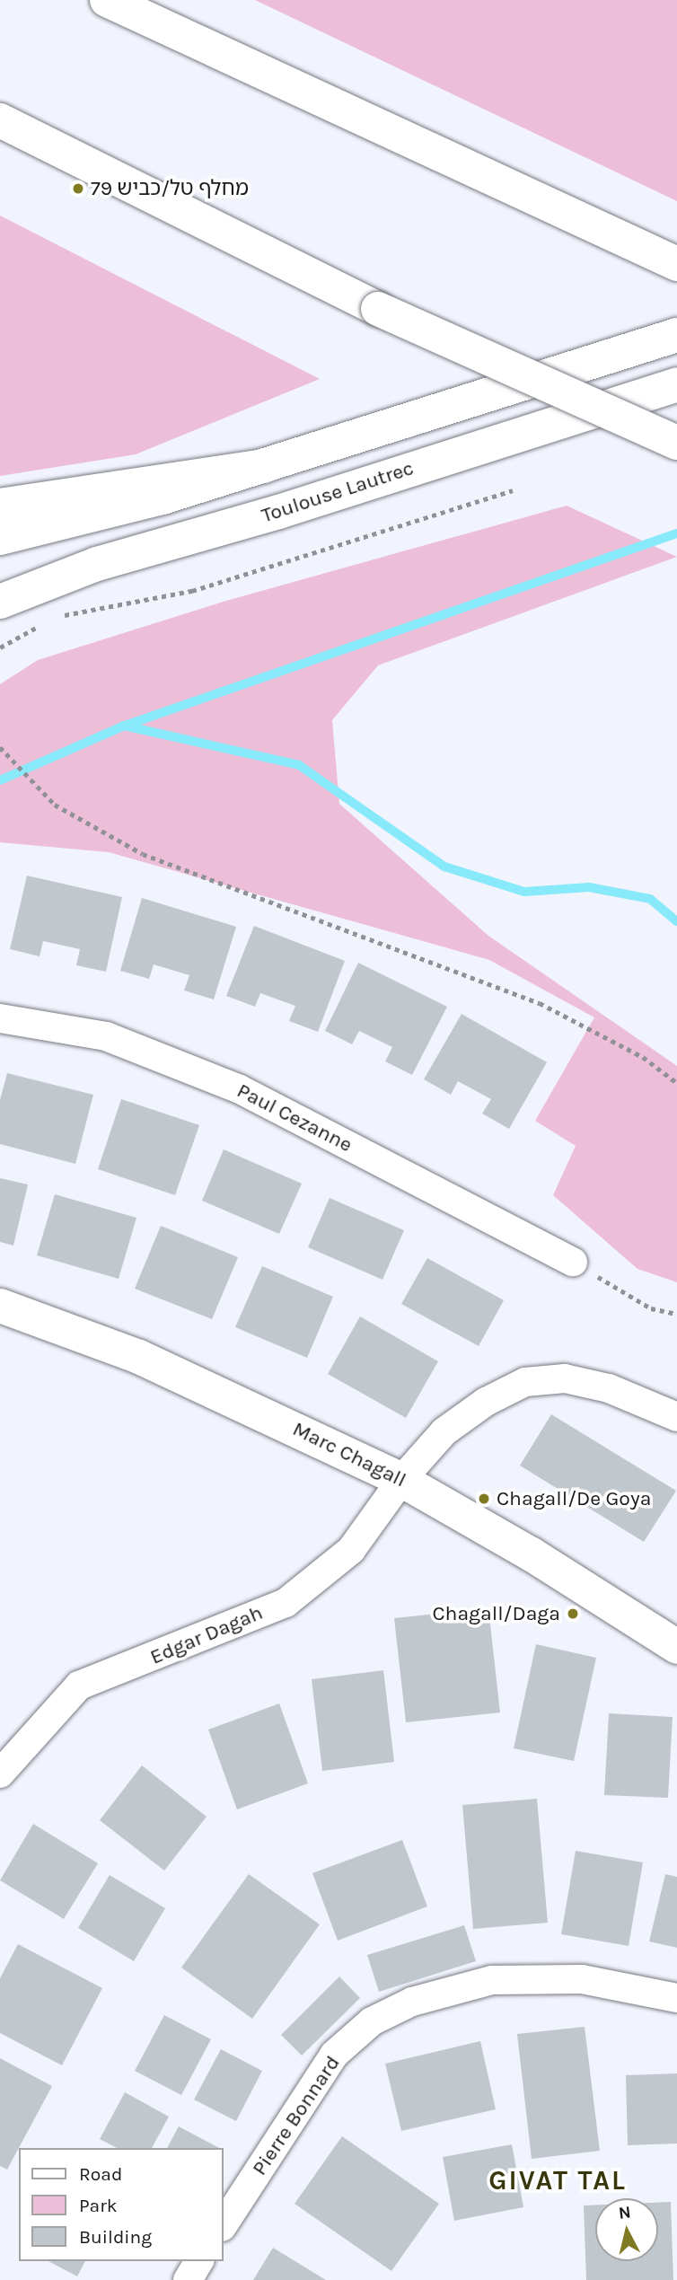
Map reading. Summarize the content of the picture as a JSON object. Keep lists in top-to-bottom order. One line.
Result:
{"streets":{"main road":["Toulouse Lautrec","Marc Chagall"],"street":["Paul Cezanne","Edgar Dagah","Pierre Bonnard"]},"crossings":[["Marc Chagall","Edgar Dagah"]],"districts":["GIVAT TAL"],"places":["מחלף טל/כביש 79","Chagall/De Goya","Chagall/Daga"],"legend":["Road","Park","Building"],"north":"top"}
